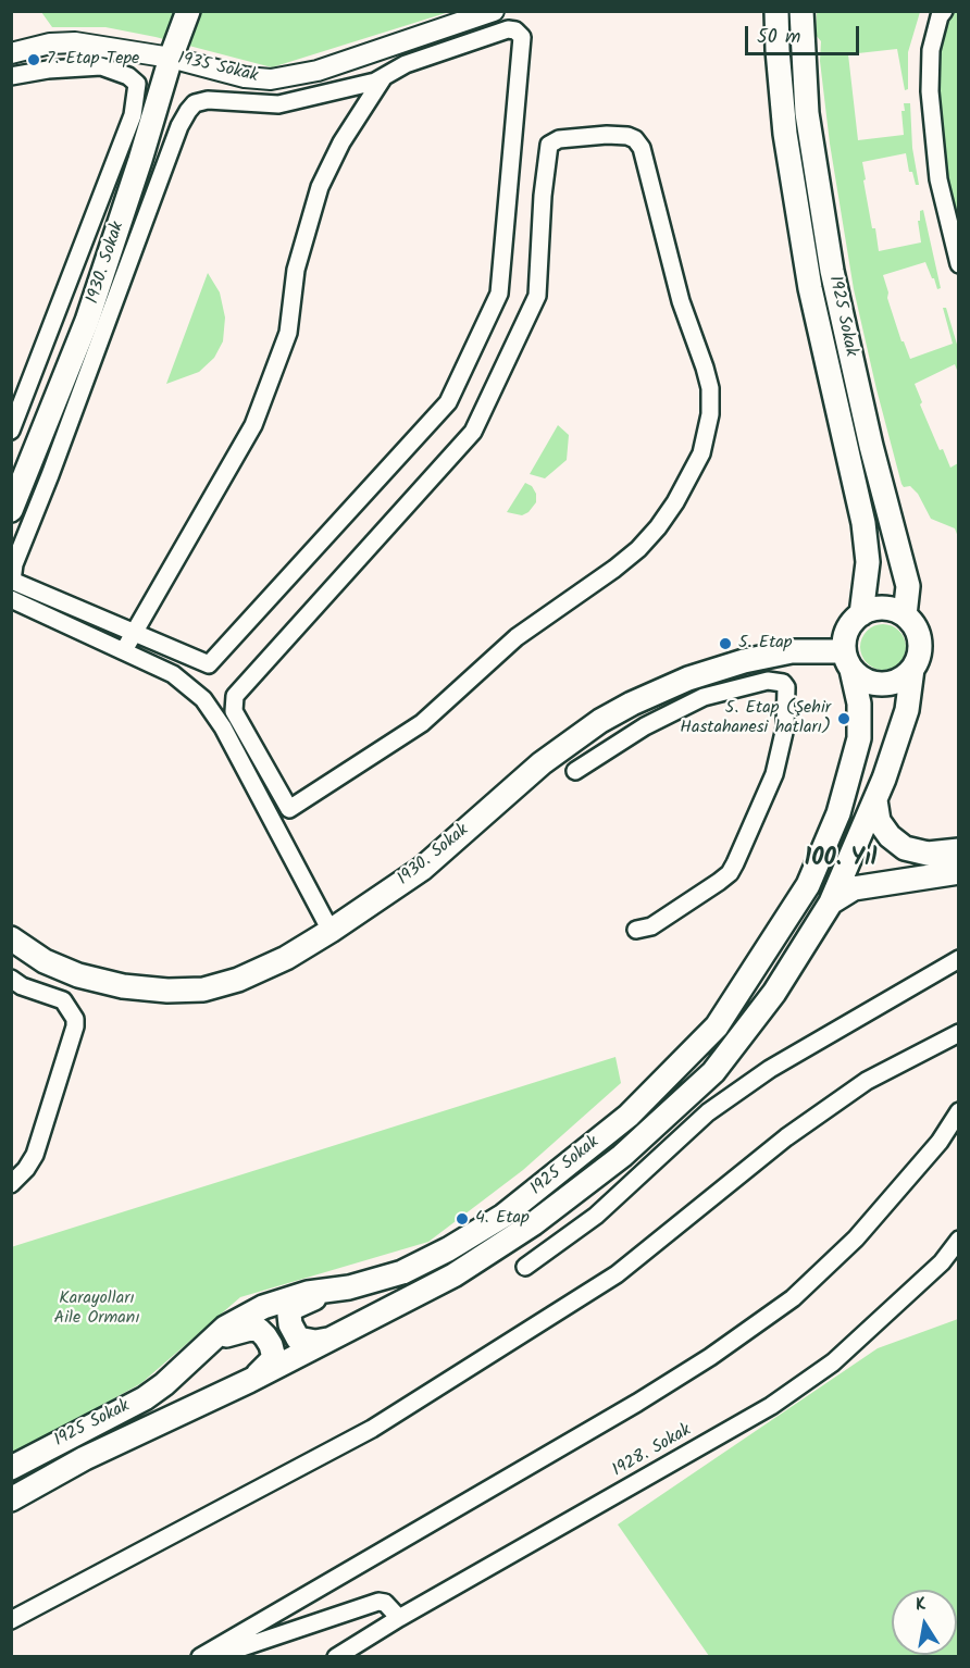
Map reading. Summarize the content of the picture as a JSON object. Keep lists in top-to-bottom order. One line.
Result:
{"streets":{"main road":["1930. Sokak","1925 Sokak"],"street":["1935 Sokak","1928. Sokak"]},"crossings":[["1935 Sokak","1930. Sokak"],["1930. Sokak","1925 Sokak"]],"districts":["100. Yıl"],"parks":["Karayolları Aile Ormanı"],"places":["7. Etap Tepe","5. Etap","5. Etap (Şehir Hastahanesi hatları)","4. Etap"],"scale_bar":"50 m","north":"top"}
